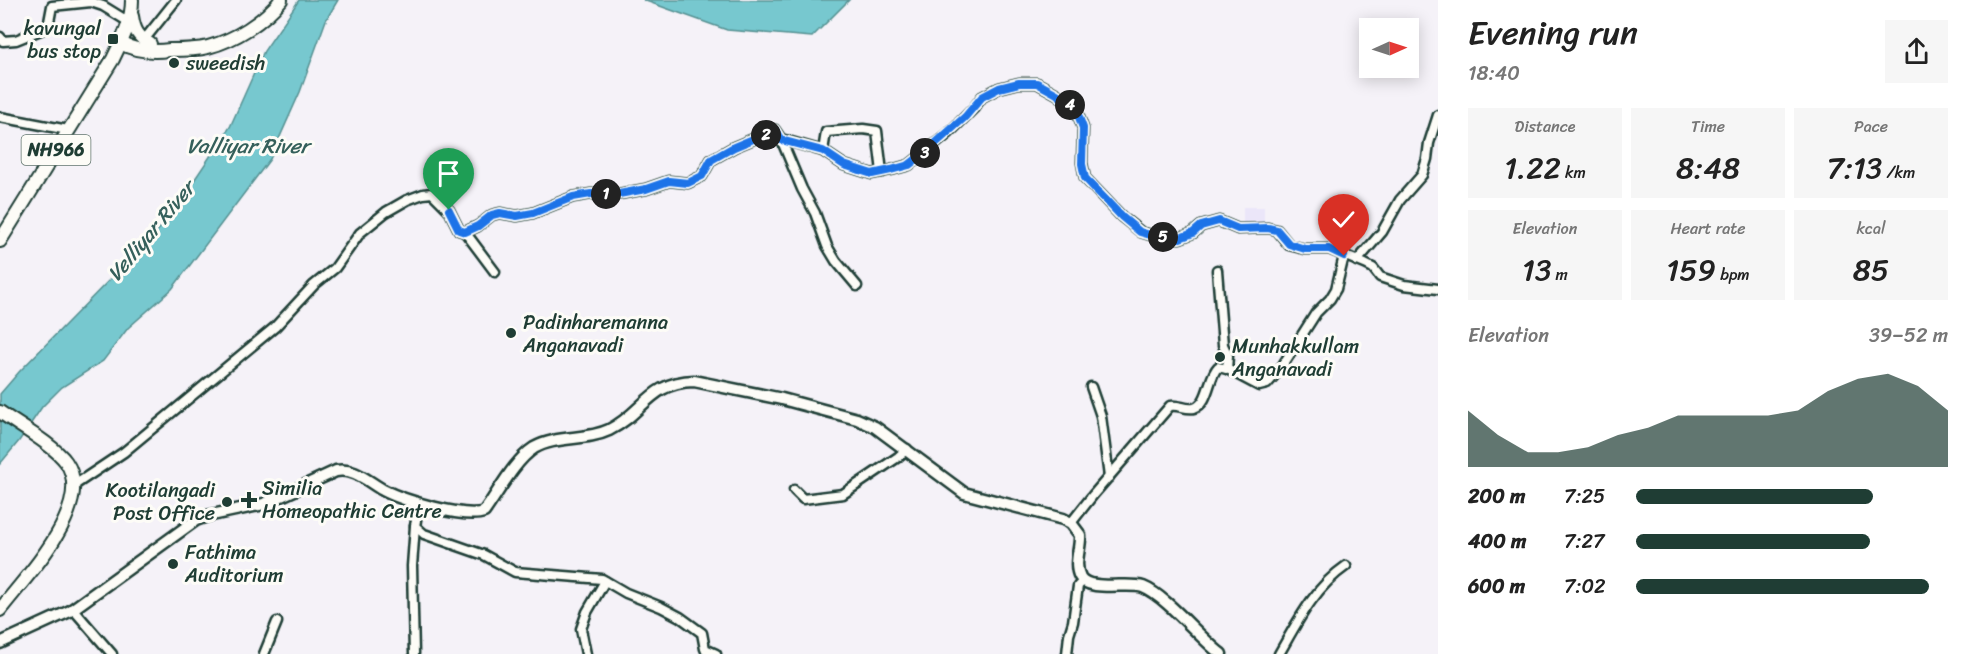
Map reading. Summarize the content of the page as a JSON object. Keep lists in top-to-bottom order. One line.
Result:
{"streets":{"highway":["NH966"]},"water":["Valliyar River","Velliyar River"],"places":{"transit":["kavungal bus stop"],"other":["sweedish","Padinharemanna Anganavadi","Munhakkullam Anganavadi","Kootilangadi Post Office","Fathima Auditorium"],"health":["Similia Homeopathic Centre"]},"north":"right","page":{"heading":["Evening run","18:40"],"pins":["4","2","3","1","5"],"stats":[["Distance","1.22 km"],["Time","8:48"],["Pace","7:13 /km"],["Elevation","13 m"],["Heart rate","159 bpm"],["kcal","85"]],"chart":["Elevation","39–52 m"],"list":[{"name":"200 m","note":"7:25"},{"name":"400 m","note":"7:27"},{"name":"600 m","note":"7:02"}]}}
